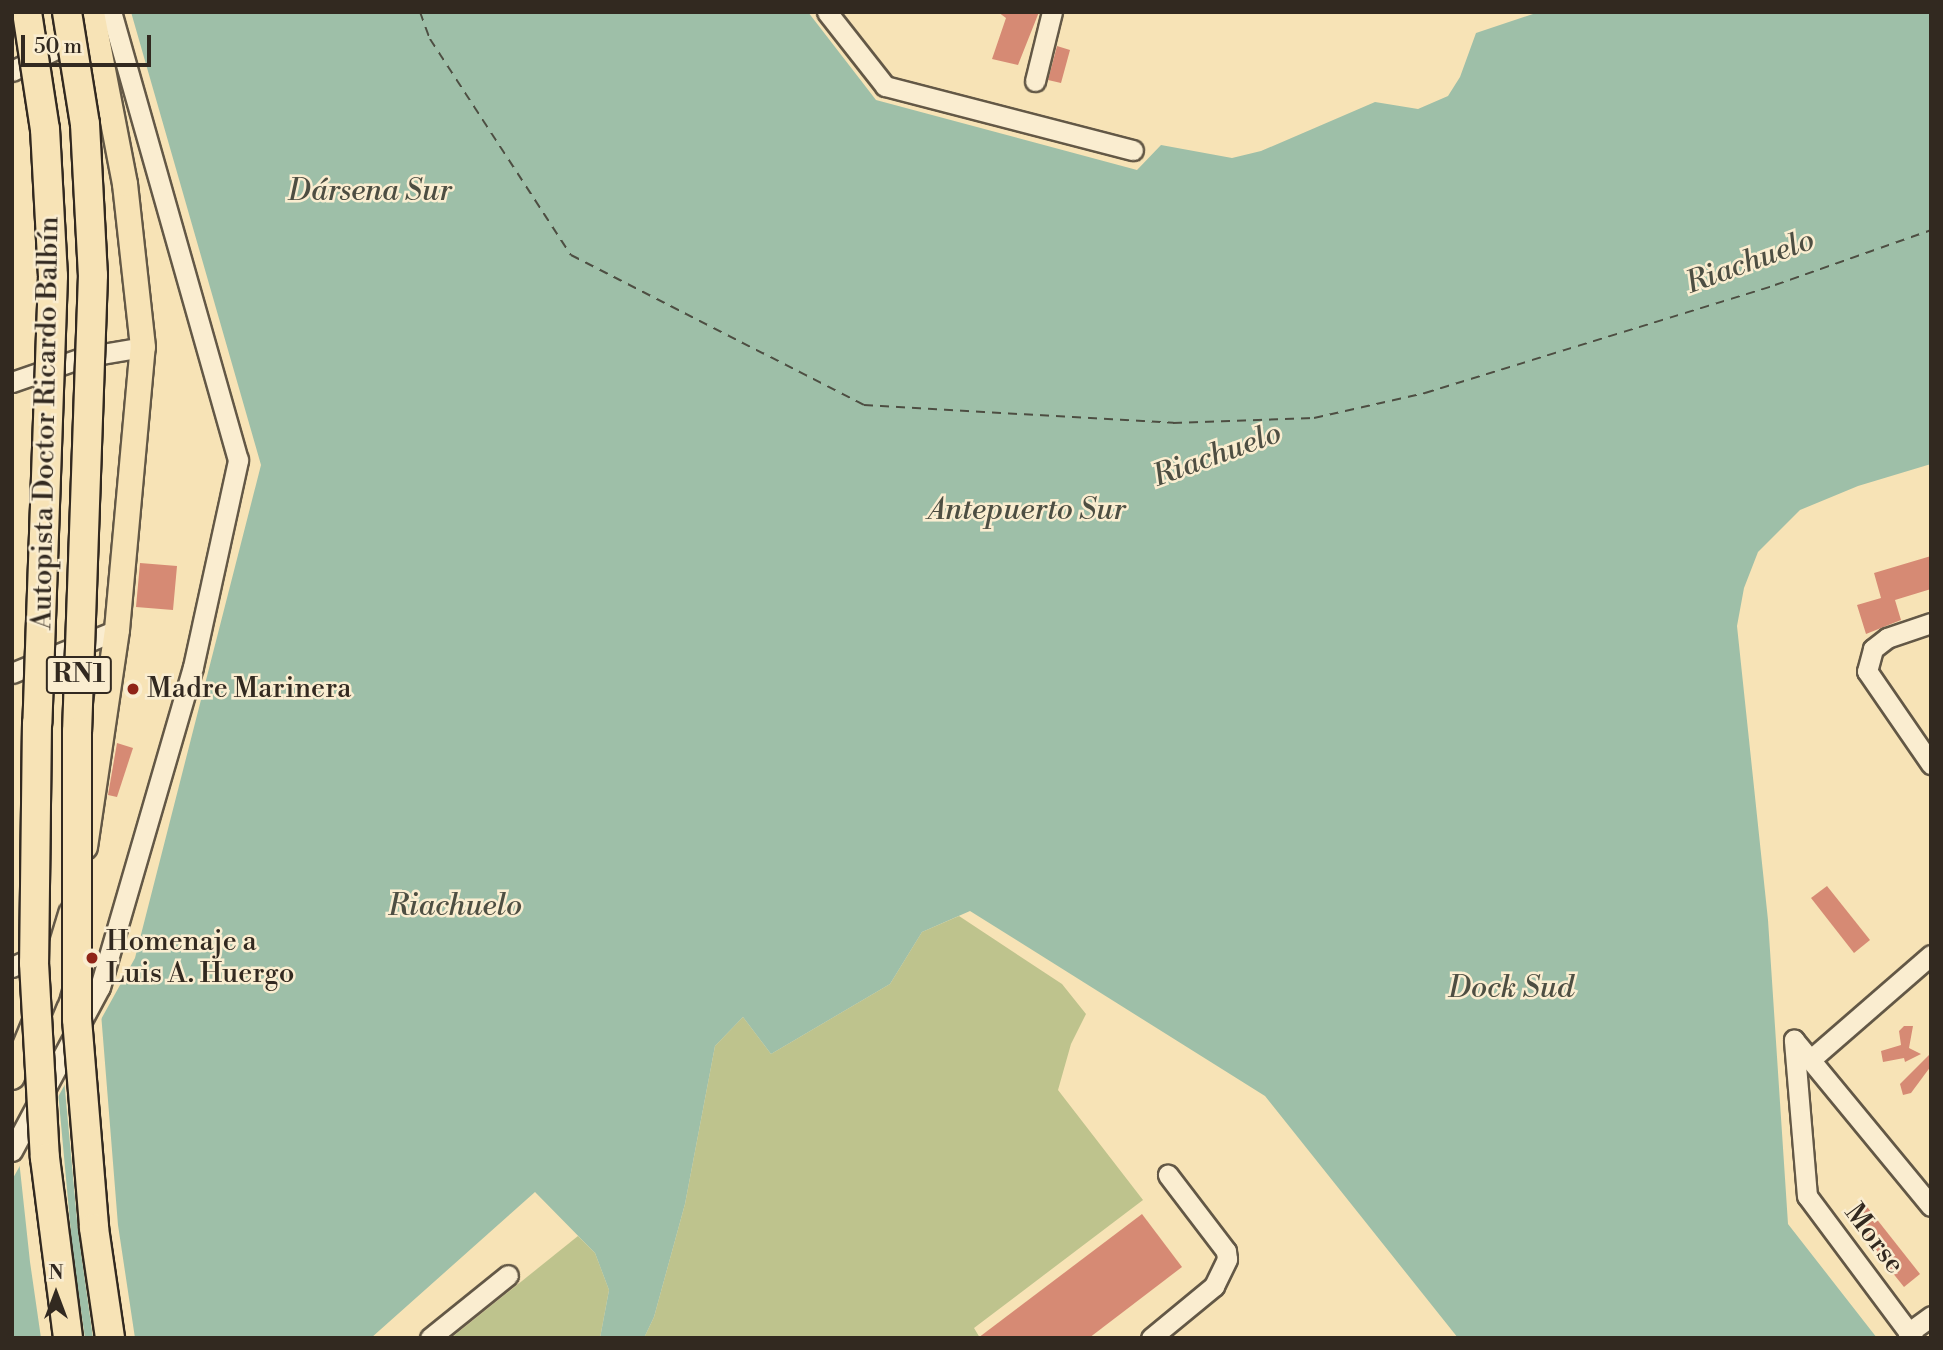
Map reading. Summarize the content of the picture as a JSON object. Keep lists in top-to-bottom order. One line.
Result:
{"streets":{"highway":["Autopista Doctor Ricardo Balbín","RN1"],"street":["Morse"]},"water":["Dársena Sur","Riachuelo","Antepuerto Sur","Dock Sud"],"places":["Madre Marinera","Homenaje a Luis A. Huergo"],"scale_bar":"50 m","north":"top"}
